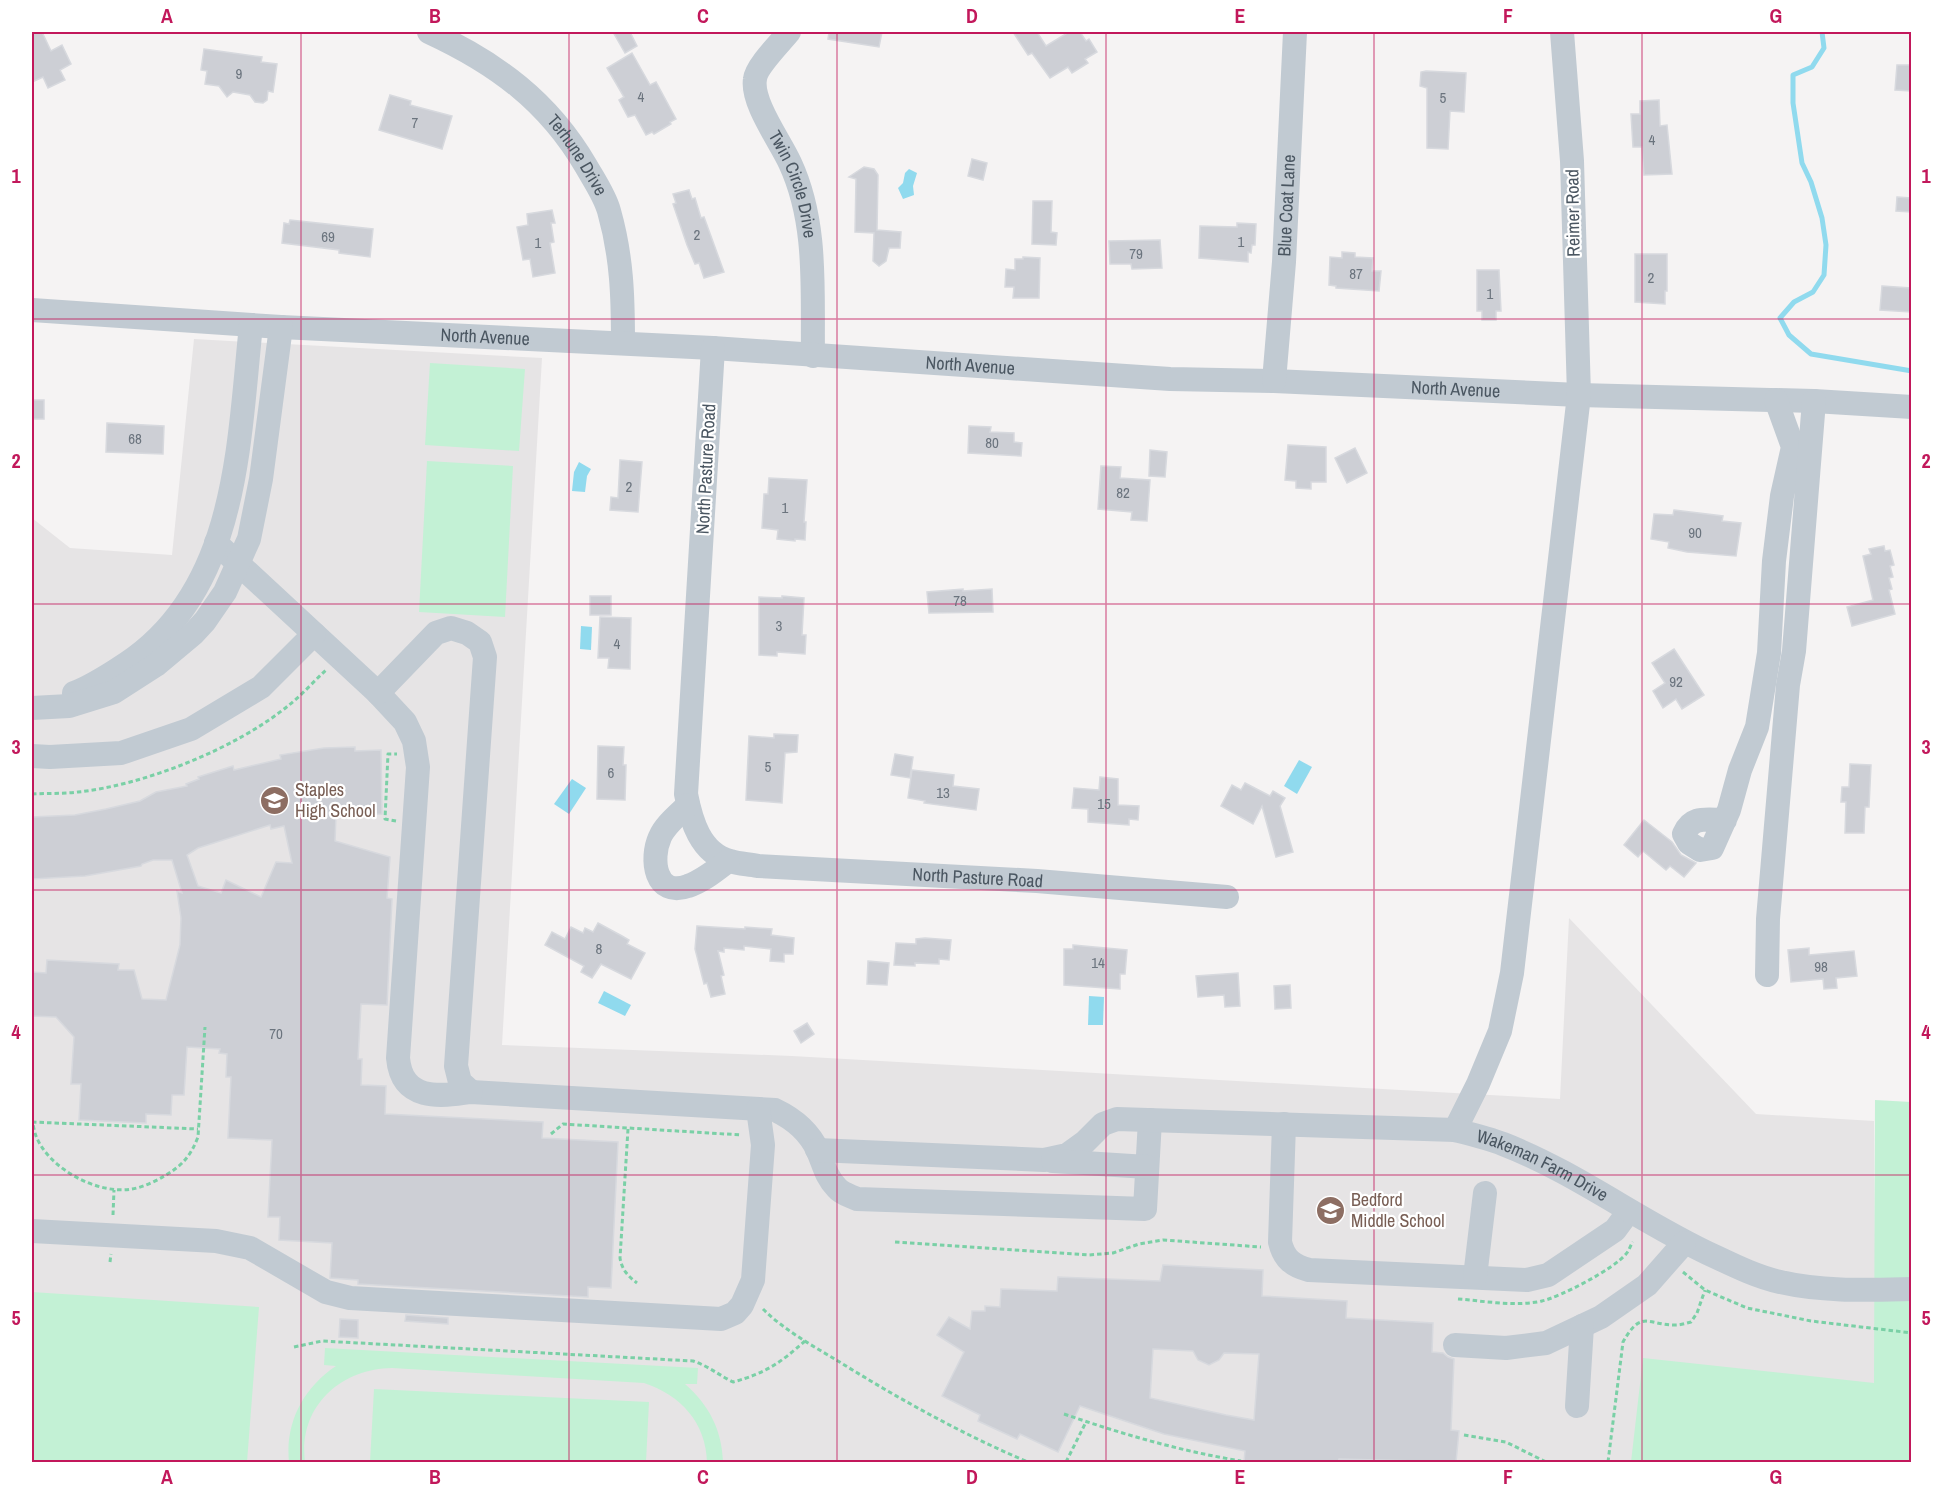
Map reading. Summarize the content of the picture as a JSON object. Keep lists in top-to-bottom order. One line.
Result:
{"streets":{"street":["Terhune Drive","Twin Circle Drive","Blue Coat Lane","Reimer Road","North Avenue","North Pasture Road","Wakeman Farm Drive"]},"crossings":[["Terhune Drive","North Avenue"],["Twin Circle Drive","North Avenue"],["Blue Coat Lane","North Avenue"],["Reimer Road","North Avenue"],["Reimer Road","Wakeman Farm Drive"],["North Avenue","North Pasture Road"]],"places":{"school or university":["Staples High School","Bedford Middle School"]},"house_numbers":["9","4","5","7","4","2","69","1","1","79","87","2","1","68","80","2","82","1","90","78","3","4","92","5","6","13","15","8","14","98","70"],"grid":{"columns":["A","B","C","D","E","F","G"],"rows":["1","2","3","4","5"]}}
